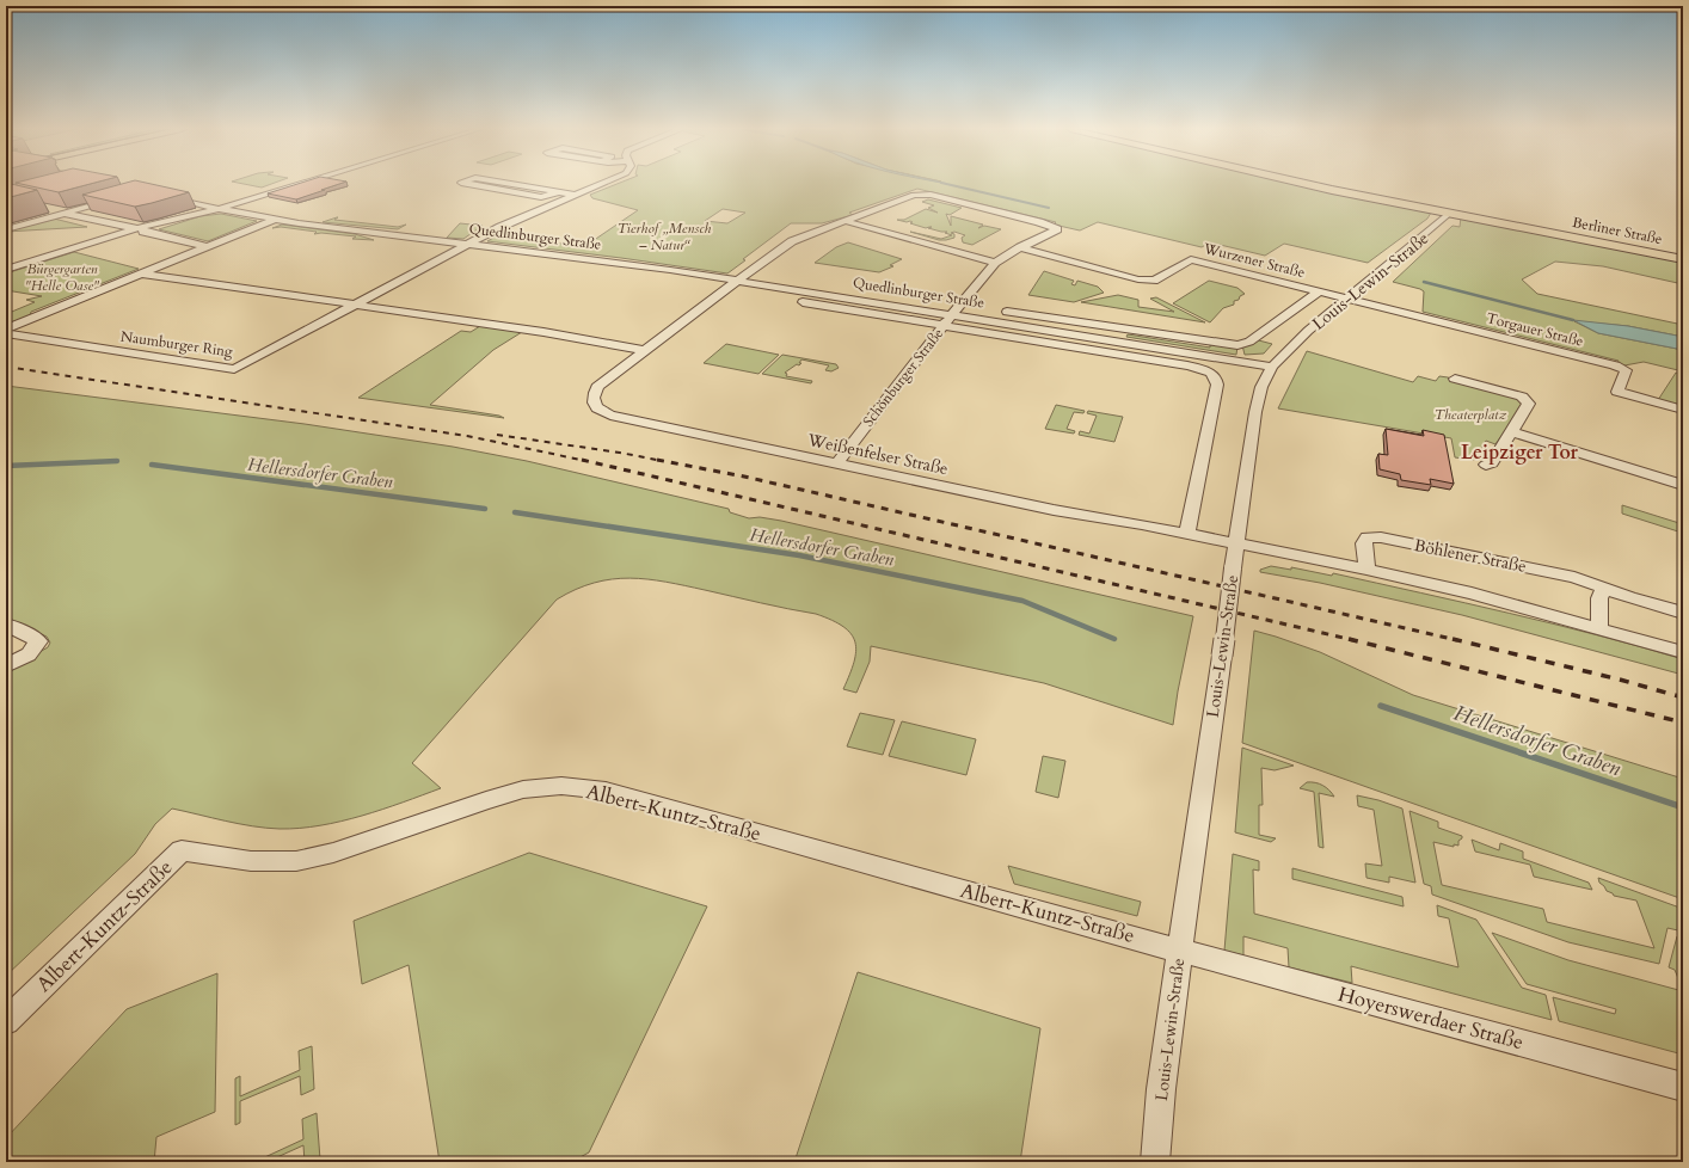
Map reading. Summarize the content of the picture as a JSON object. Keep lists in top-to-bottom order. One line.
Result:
{"streets":{"main road":["Berliner Straße"],"street":["Quedlinburger Straße","Wurzener Straße","Louis-Lewin-Straße","Torgauer Straße","Naumburger Ring","Schönburger Straße","Weißenfelser Straße","Böhlener Straße","Albert-Kuntz-Straße","Hoyerswerdaer Straße"]},"crossings":[["Berliner Straße","Louis-Lewin-Straße"],["Quedlinburger Straße","Louis-Lewin-Straße"],["Quedlinburger Straße","Naumburger Ring"],["Quedlinburger Straße","Schönburger Straße"],["Quedlinburger Straße","Weißenfelser Straße"],["Wurzener Straße","Louis-Lewin-Straße"],["Wurzener Straße","Torgauer Straße"],["Wurzener Straße","Schönburger Straße"],["Louis-Lewin-Straße","Torgauer Straße"],["Louis-Lewin-Straße","Weißenfelser Straße"],["Louis-Lewin-Straße","Albert-Kuntz-Straße"],["Louis-Lewin-Straße","Hoyerswerdaer Straße"],["Schönburger Straße","Weißenfelser Straße"],["Albert-Kuntz-Straße","Hoyerswerdaer Straße"]],"districts":["Leipziger Tor"],"water":["Hellersdorfer Graben"],"parks":["Tierhof „Mensch – Natur“","Bürgergarten \"Helle Oase\"","Theaterplatz"]}
